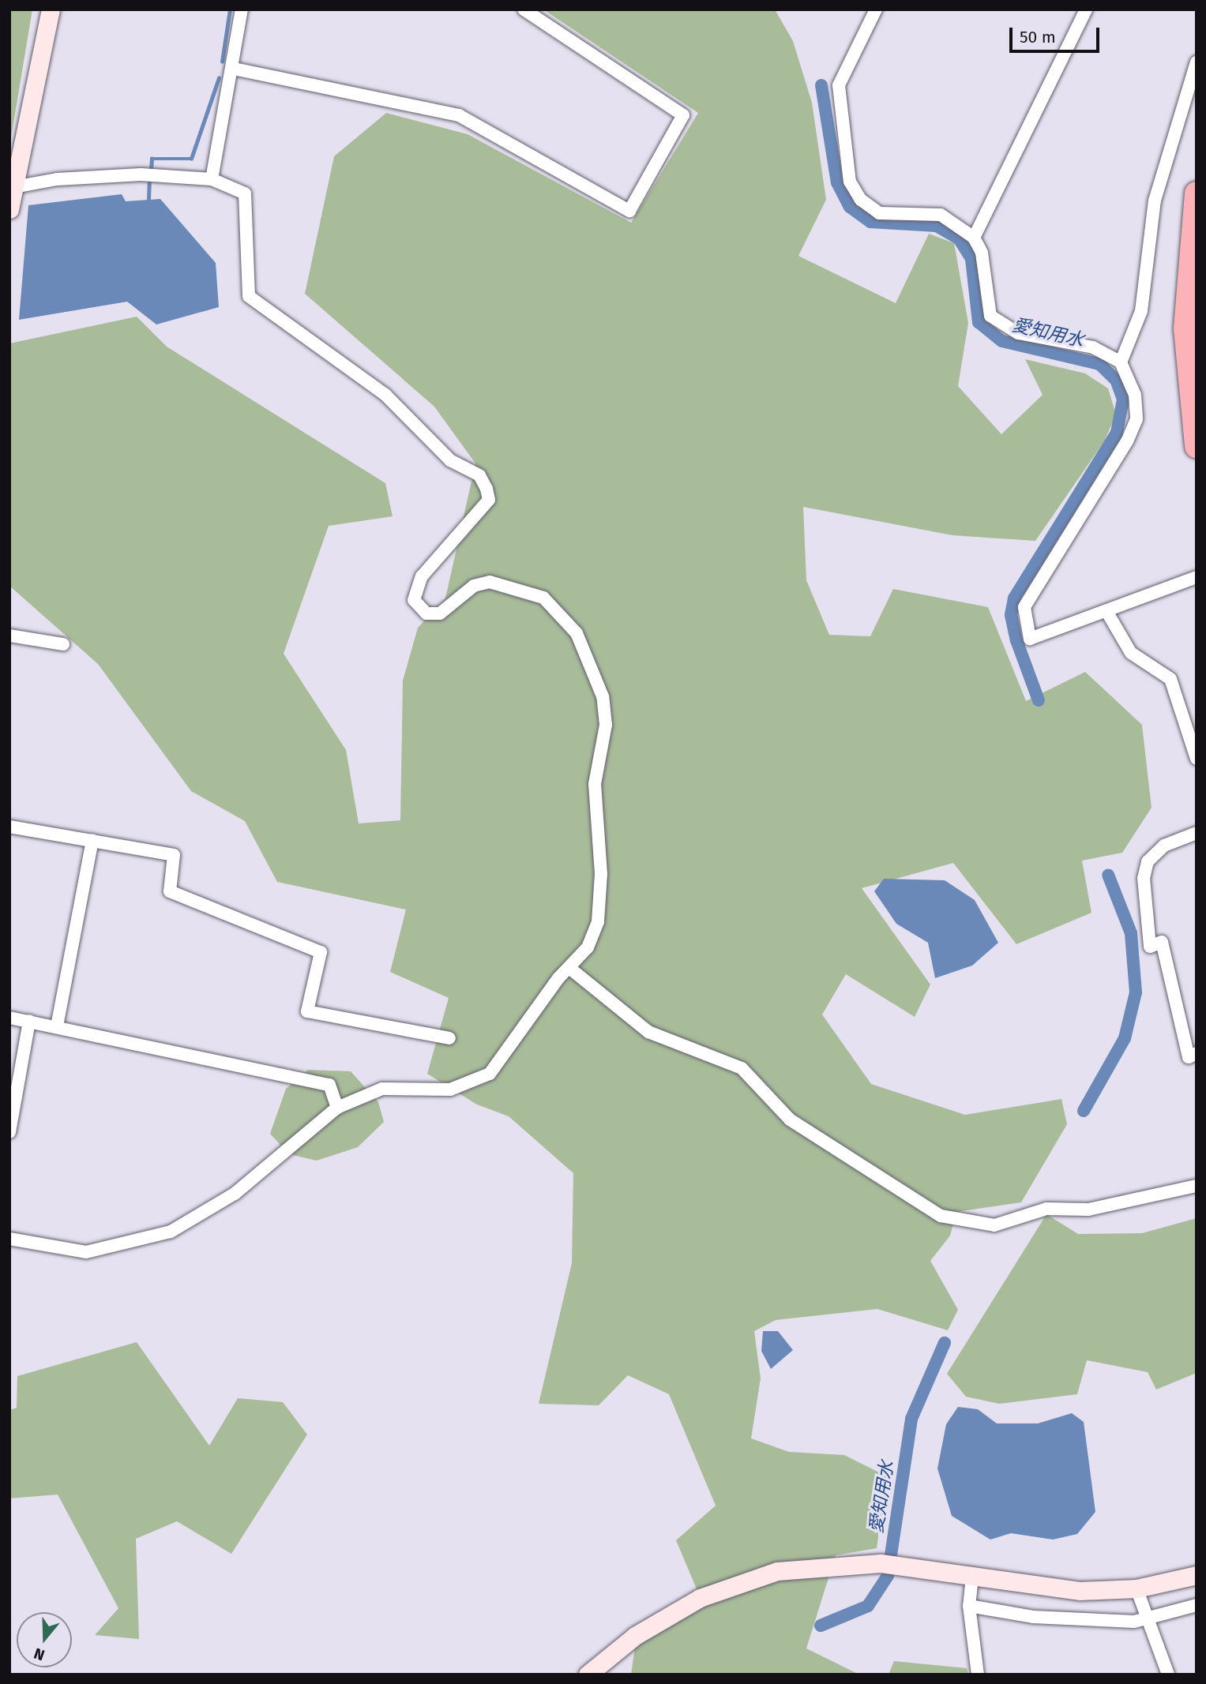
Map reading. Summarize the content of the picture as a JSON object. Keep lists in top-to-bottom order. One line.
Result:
{"water":["愛知用水"],"scale_bar":"50 m","north":"bottom"}
